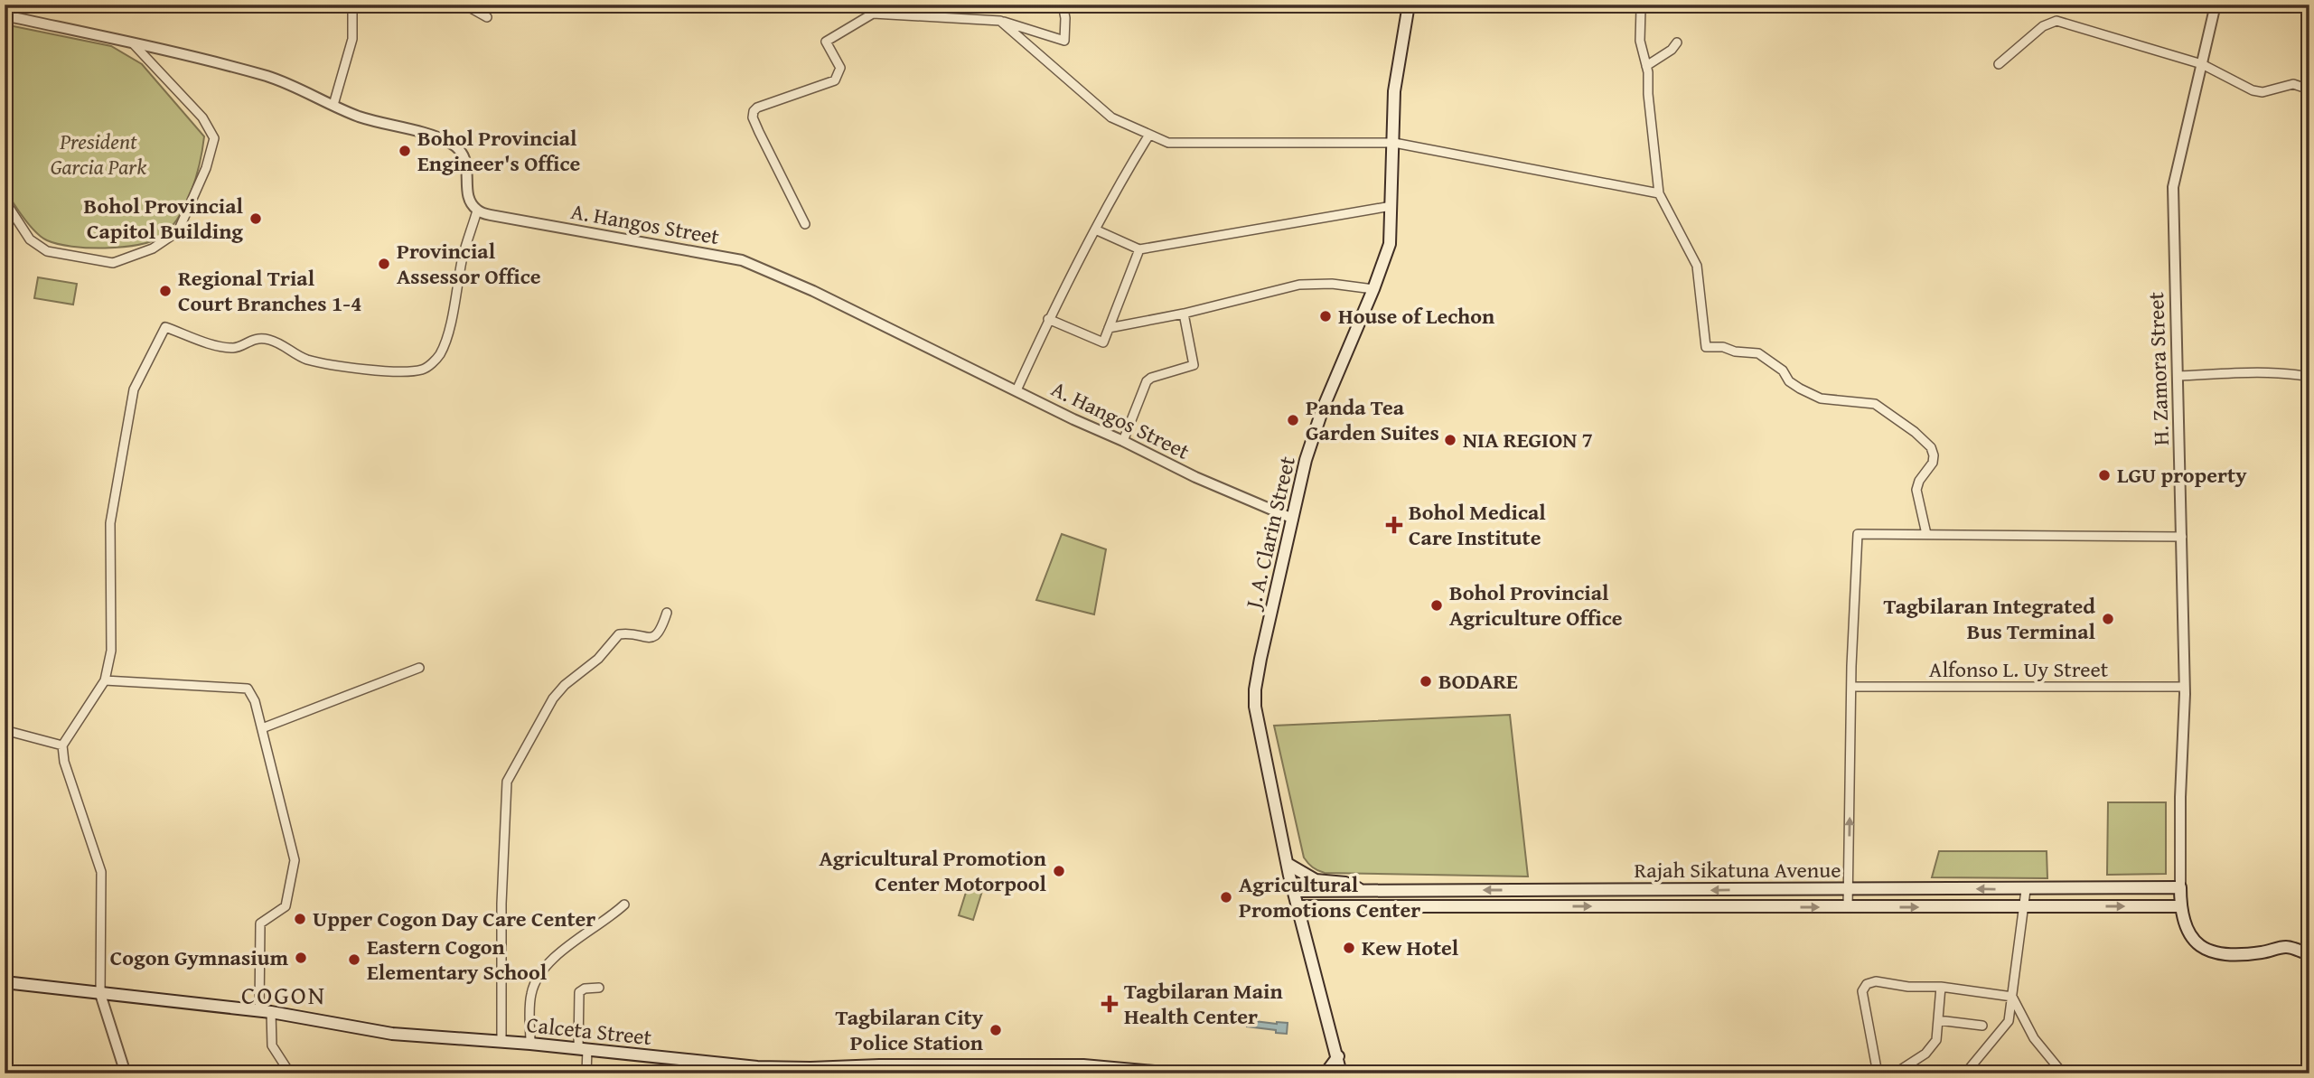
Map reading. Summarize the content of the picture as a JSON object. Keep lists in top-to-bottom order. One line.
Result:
{"streets":{"main road":["J. A. Clarin Street","Rajah Sikatuna Avenue","Calceta Street"],"street":["A. Hangos Street","H. Zamora Street","Alfonso L. Uy Street"]},"crossings":[["A. Hangos Street","J. A. Clarin Street"],["H. Zamora Street","Alfonso L. Uy Street"],["H. Zamora Street","Rajah Sikatuna Avenue"],["J. A. Clarin Street","Rajah Sikatuna Avenue"]],"districts":["COGON"],"parks":["President Garcia Park"],"places":{"other":["Bohol Provincial Engineer's Office","Bohol Provincial Capitol Building","Provincial Assessor Office","Regional Trial Court Branches 1-4","House of Lechon","Panda Tea Garden Suites","NIA REGION 7","LGU property","Bohol Provincial Agriculture Office","Tagbilaran Integrated Bus Terminal","BODARE","Agricultural Promotion Center Motorpool","Agricultural Promotions Center","Upper Cogon Day Care Center","Kew Hotel","Cogon Gymnasium","Eastern Cogon Elementary School","Tagbilaran City Police Station"],"health":["Bohol Medical Care Institute","Tagbilaran Main Health Center"]}}
